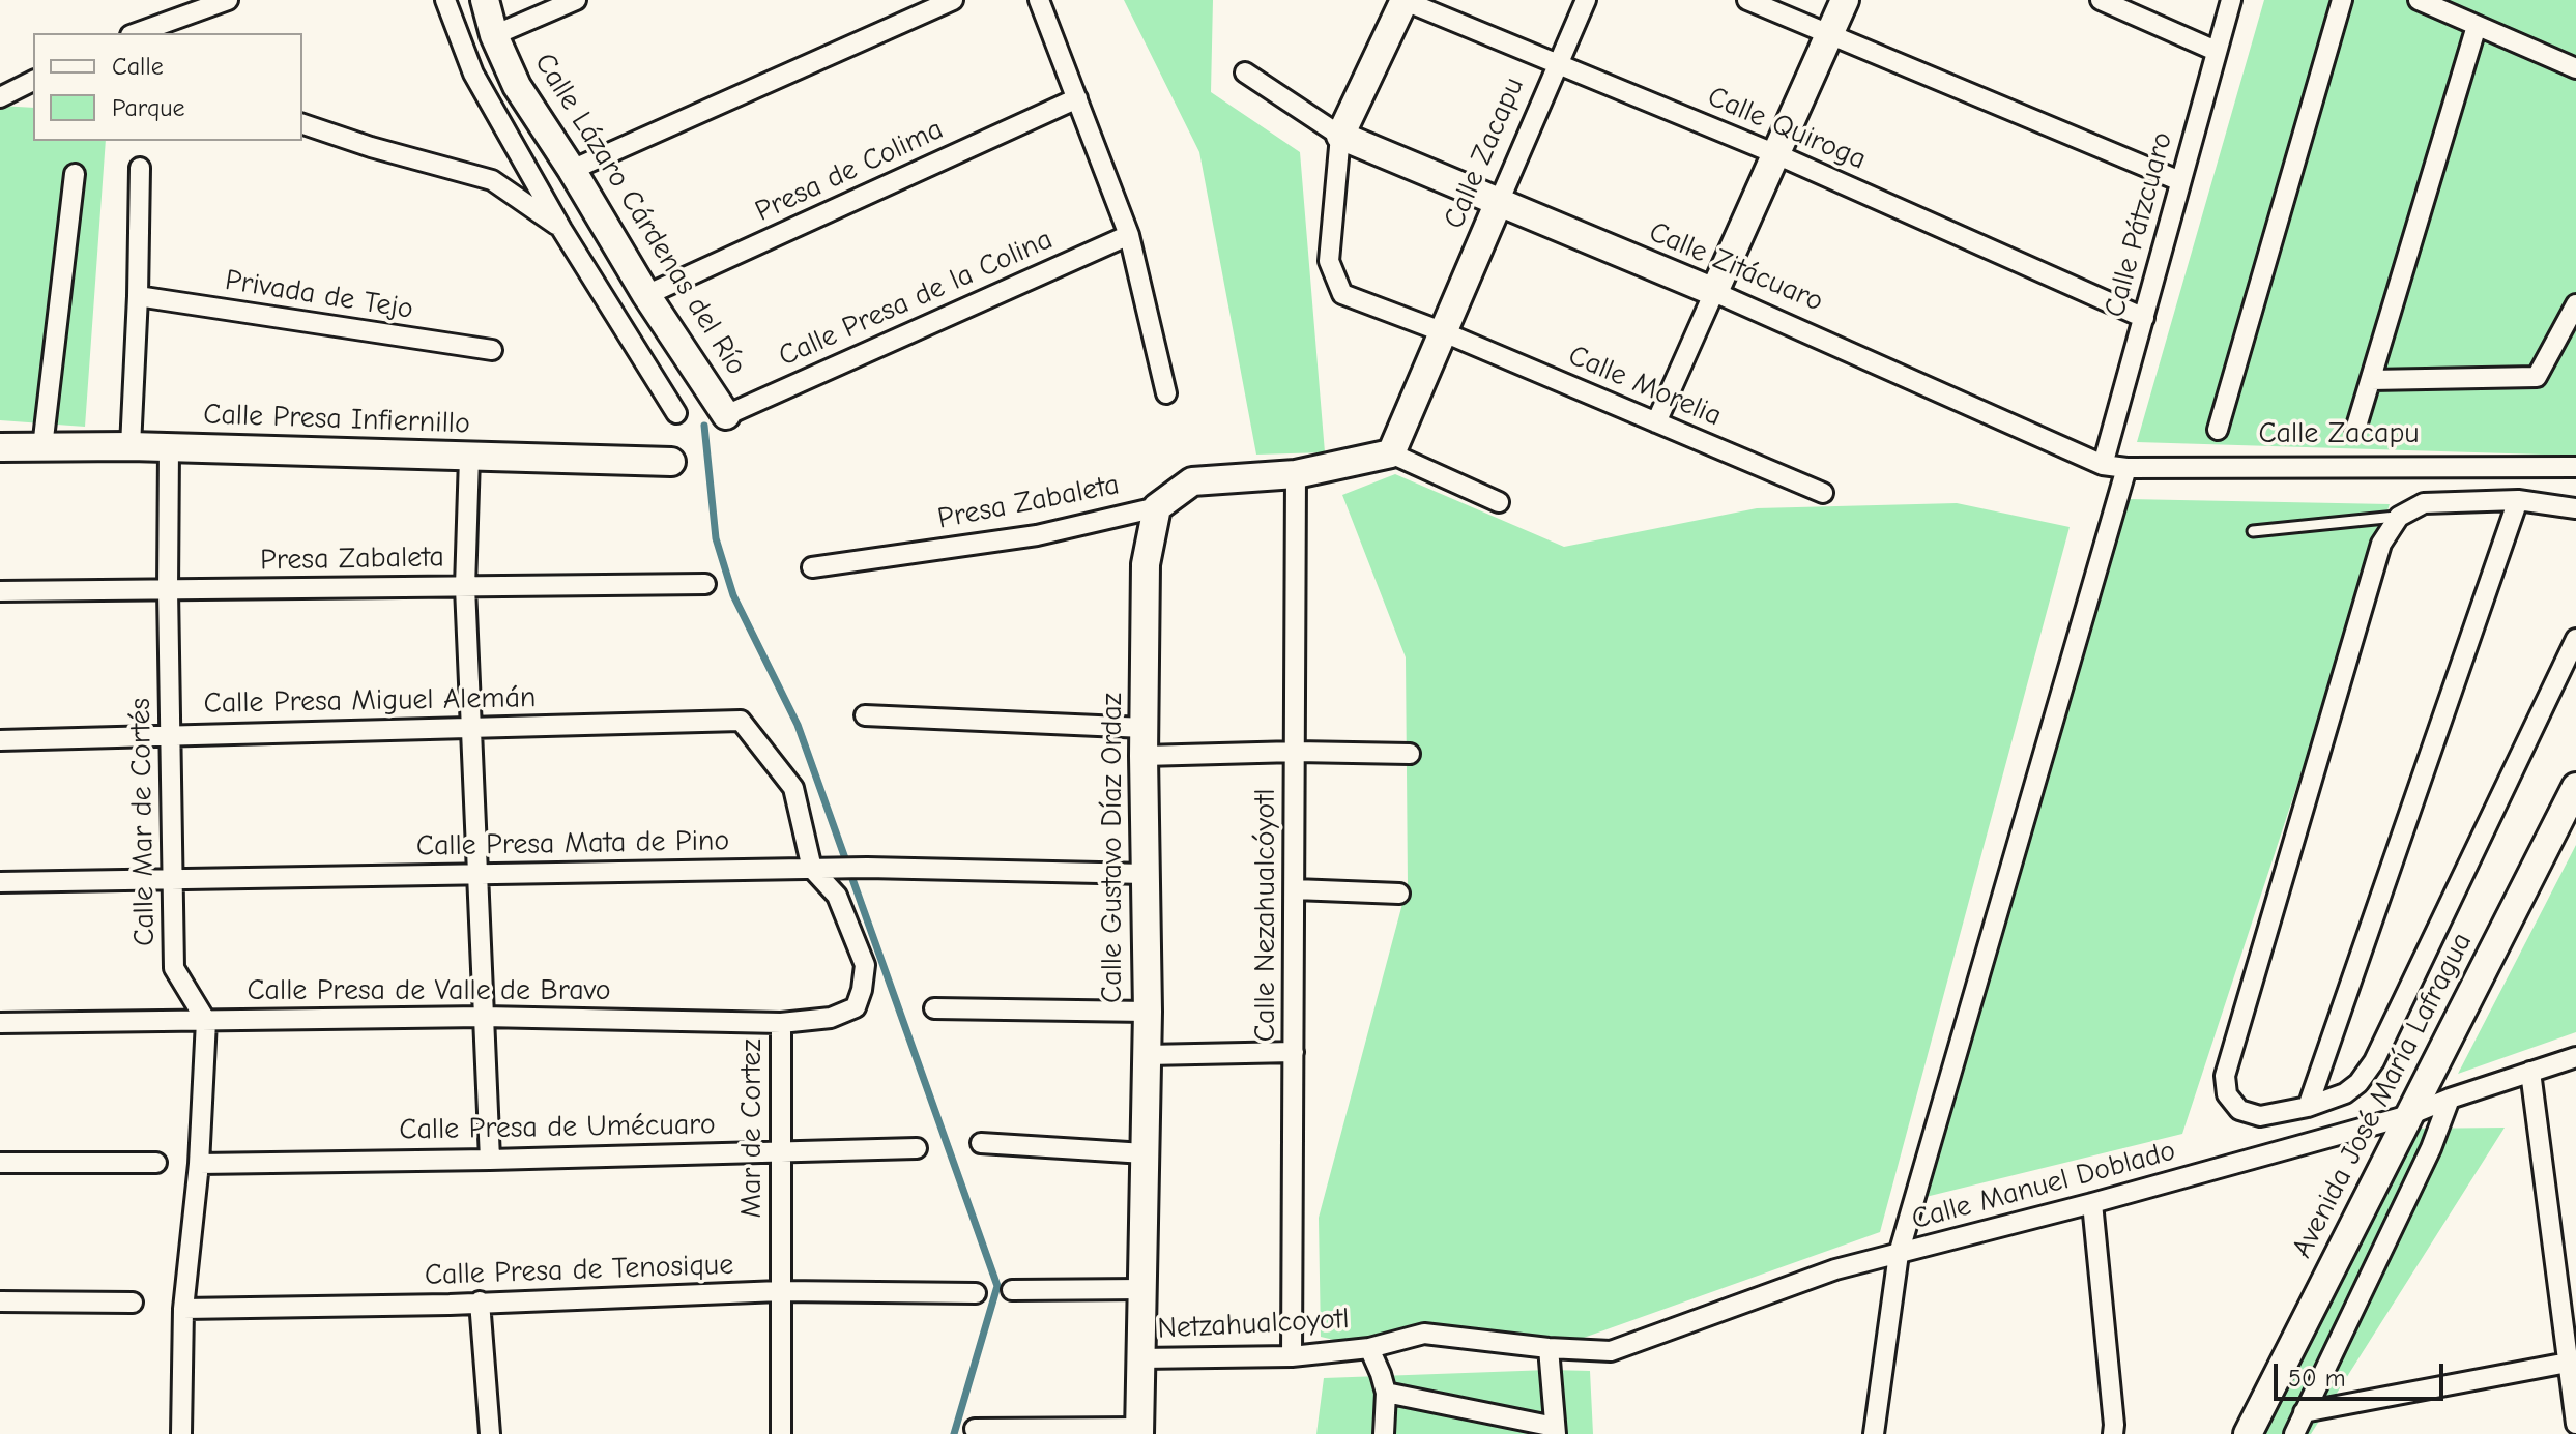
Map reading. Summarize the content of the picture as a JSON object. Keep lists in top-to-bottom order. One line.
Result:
{"streets":{"street":["Calle Quiroga","Calle Zacapu","Presa de Colima","Calle Lázaro Cárdenas del Río","Calle Pátzcuaro","Calle Zitácuaro","Privada de Tejo","Calle Presa de la Colina","Calle Morelia","Calle Presa Infiernillo","Presa Zabaleta","Calle Presa Miguel Alemán","Calle Mar de Cortés","Calle Presa Mata de Pino","Calle Gustavo Díaz Ordaz","Calle Nezahualcóyotl","Calle Presa de Valle de Bravo","Avenida José María Lafragua","Calle Presa de Umécuaro","Mar de Cortez","Calle Manuel Doblado","Calle Presa de Tenosique","Netzahualcoyotl"]},"crossings":[["Calle Quiroga","Calle Zacapu"],["Calle Quiroga","Calle Pátzcuaro"],["Calle Zacapu","Calle Pátzcuaro"],["Calle Zacapu","Calle Zitácuaro"],["Calle Zacapu","Calle Morelia"],["Presa de Colima","Calle Lázaro Cárdenas del Río"],["Calle Lázaro Cárdenas del Río","Calle Presa de la Colina"],["Calle Pátzcuaro","Calle Zitácuaro"],["Calle Zitácuaro","Calle Morelia"],["Calle Presa Infiernillo","Calle Mar de Cortés"],["Presa Zabaleta","Calle Mar de Cortés"],["Presa Zabaleta","Calle Gustavo Díaz Ordaz"],["Calle Presa Miguel Alemán","Calle Mar de Cortés"],["Calle Presa Miguel Alemán","Calle Presa Mata de Pino"],["Calle Presa Miguel Alemán","Calle Presa de Valle de Bravo"],["Calle Mar de Cortés","Calle Presa Mata de Pino"],["Calle Mar de Cortés","Calle Presa de Valle de Bravo"],["Calle Presa Mata de Pino","Calle Gustavo Díaz Ordaz"],["Calle Presa Mata de Pino","Calle Presa de Valle de Bravo"],["Calle Gustavo Díaz Ordaz","Netzahualcoyotl"],["Calle Nezahualcóyotl","Netzahualcoyotl"],["Calle Presa de Valle de Bravo","Mar de Cortez"],["Avenida José María Lafragua","Calle Manuel Doblado"],["Calle Presa de Umécuaro","Mar de Cortez"],["Mar de Cortez","Calle Presa de Tenosique"],["Calle Manuel Doblado","Netzahualcoyotl"]],"legend":["Calle","Parque"],"scale_bar":"50 m"}
